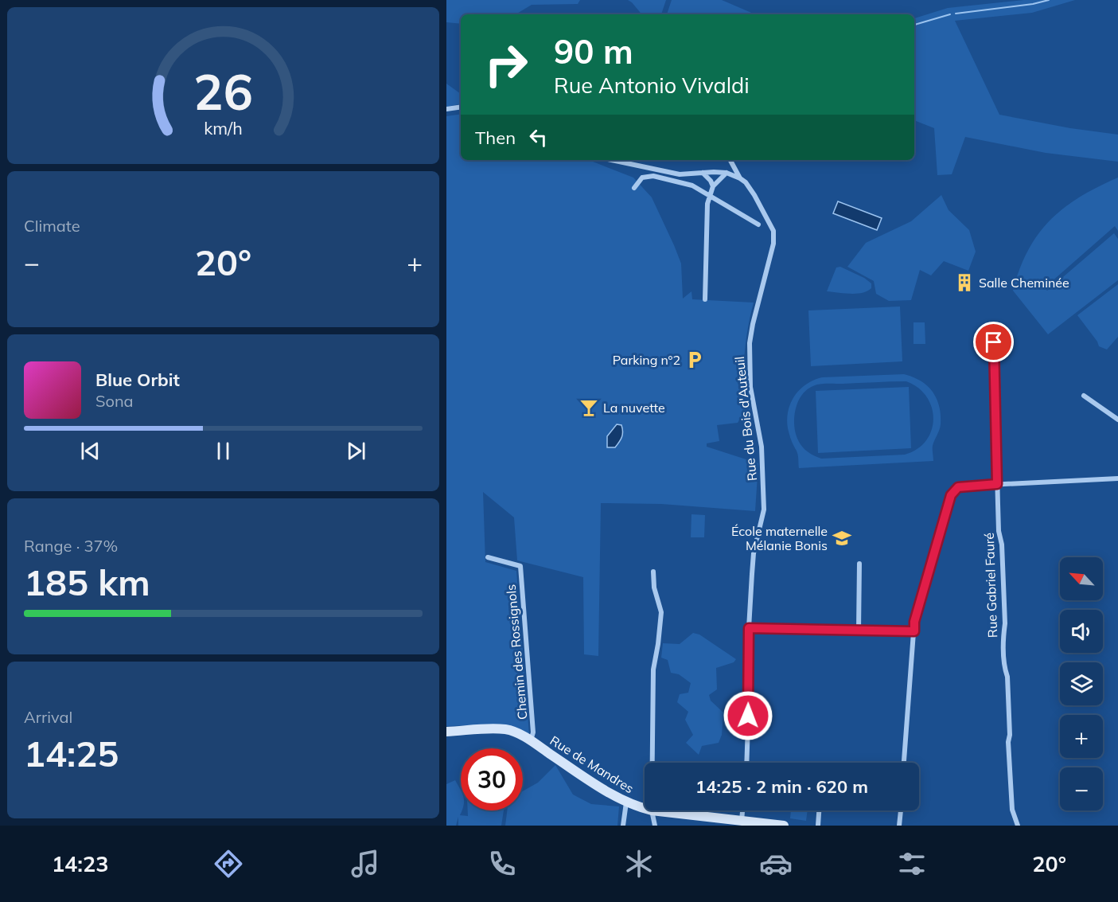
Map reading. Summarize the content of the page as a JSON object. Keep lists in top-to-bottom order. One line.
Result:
{"streets":{"street":["Rue du Bois d'Auteuil","Rue Gabriel Fauré","Chemin des Rossignols","Rue de Mandres"]},"crossings":[["Chemin des Rossignols","Rue de Mandres"]],"places":{"building":["Salle Cheminée"],"parking":["Parking n°2"],"bar":["La nuvette"],"school or university":["École maternelle Mélanie Bonis"]},"north":"top left","page":{"turn":["90 m","Rue Antonio Vivaldi"],"then":"Then","tile":["Climate",["Range · 37%","185 km"],["Arrival","14:25"]],"heat":["−","20°","+"],"song":["Blue Orbit","Sona"],"map_buttons":["+","−"],"limit":"30","trip":"14:25 · 2 min · 620 m","tabs":["14:23","20°"],"gauge":["26","km/h"]}}
